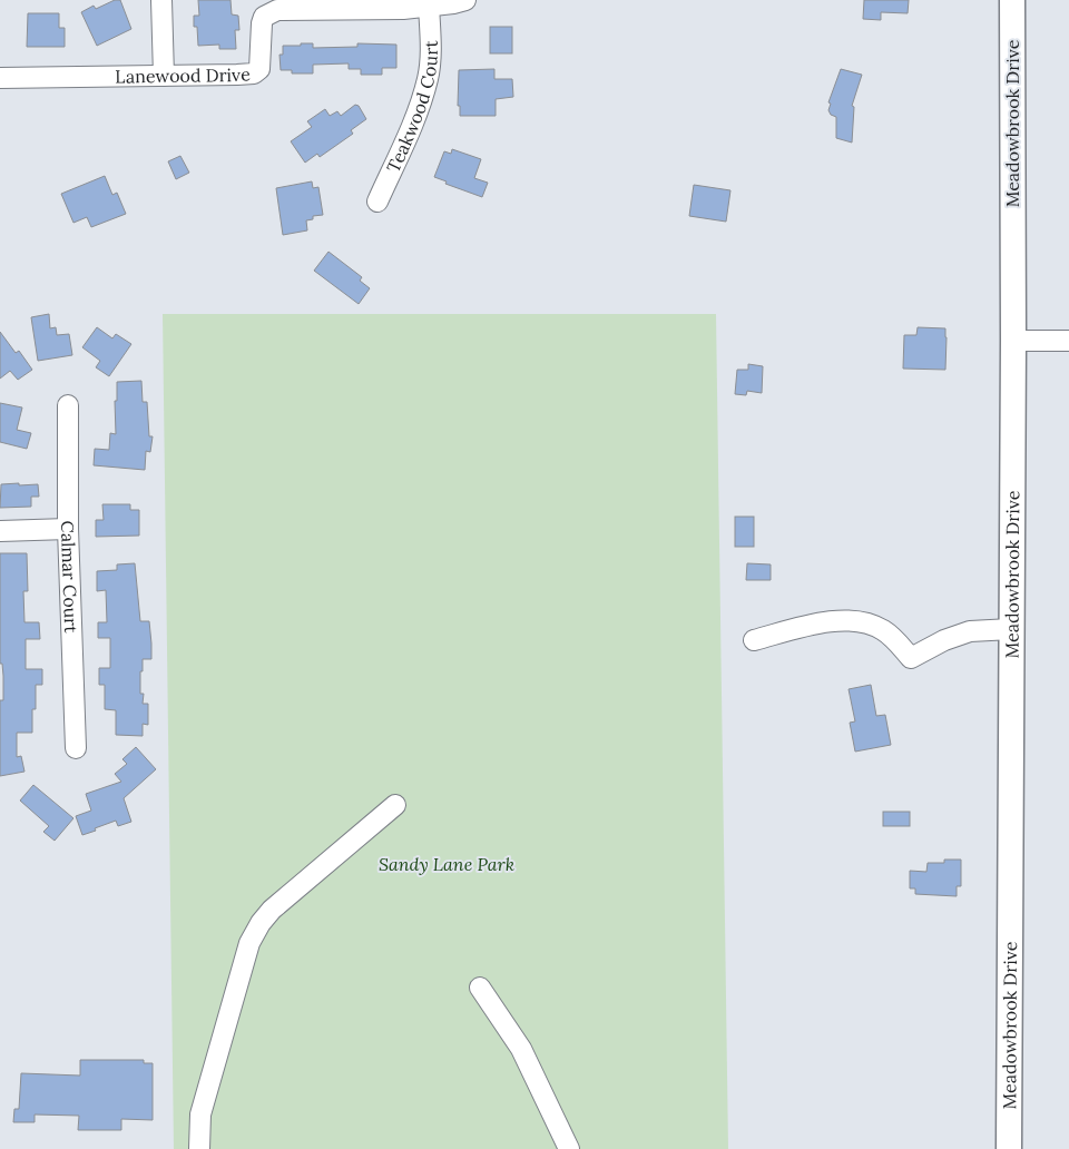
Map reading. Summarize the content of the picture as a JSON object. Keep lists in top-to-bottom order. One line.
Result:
{"streets":{"main road":["Meadowbrook Drive"],"street":["Lanewood Drive","Teakwood Court","Calmar Court"]},"parks":["Sandy Lane Park"]}
